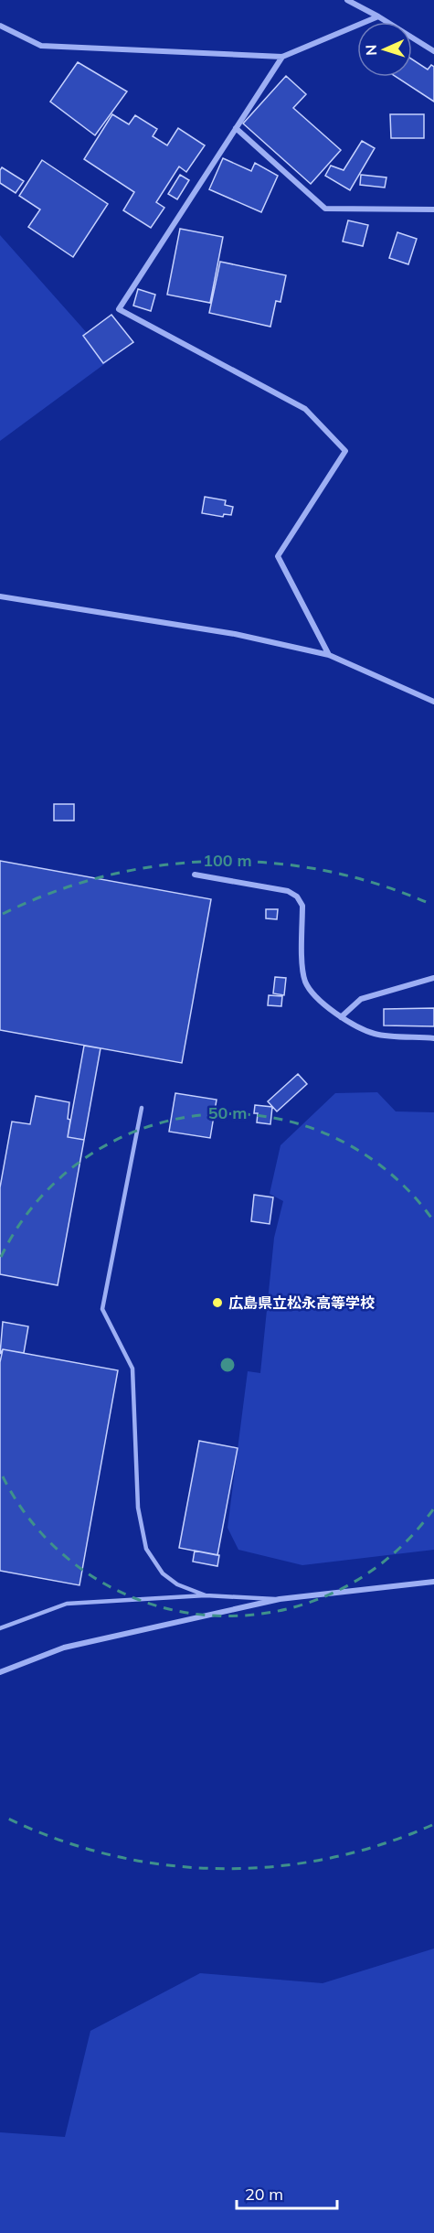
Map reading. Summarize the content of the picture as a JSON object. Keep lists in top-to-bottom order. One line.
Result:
{"places":["広島県立松永高等学校"],"scale_bar":"20 m","north":"left","rings":["100 m","50 m"]}
